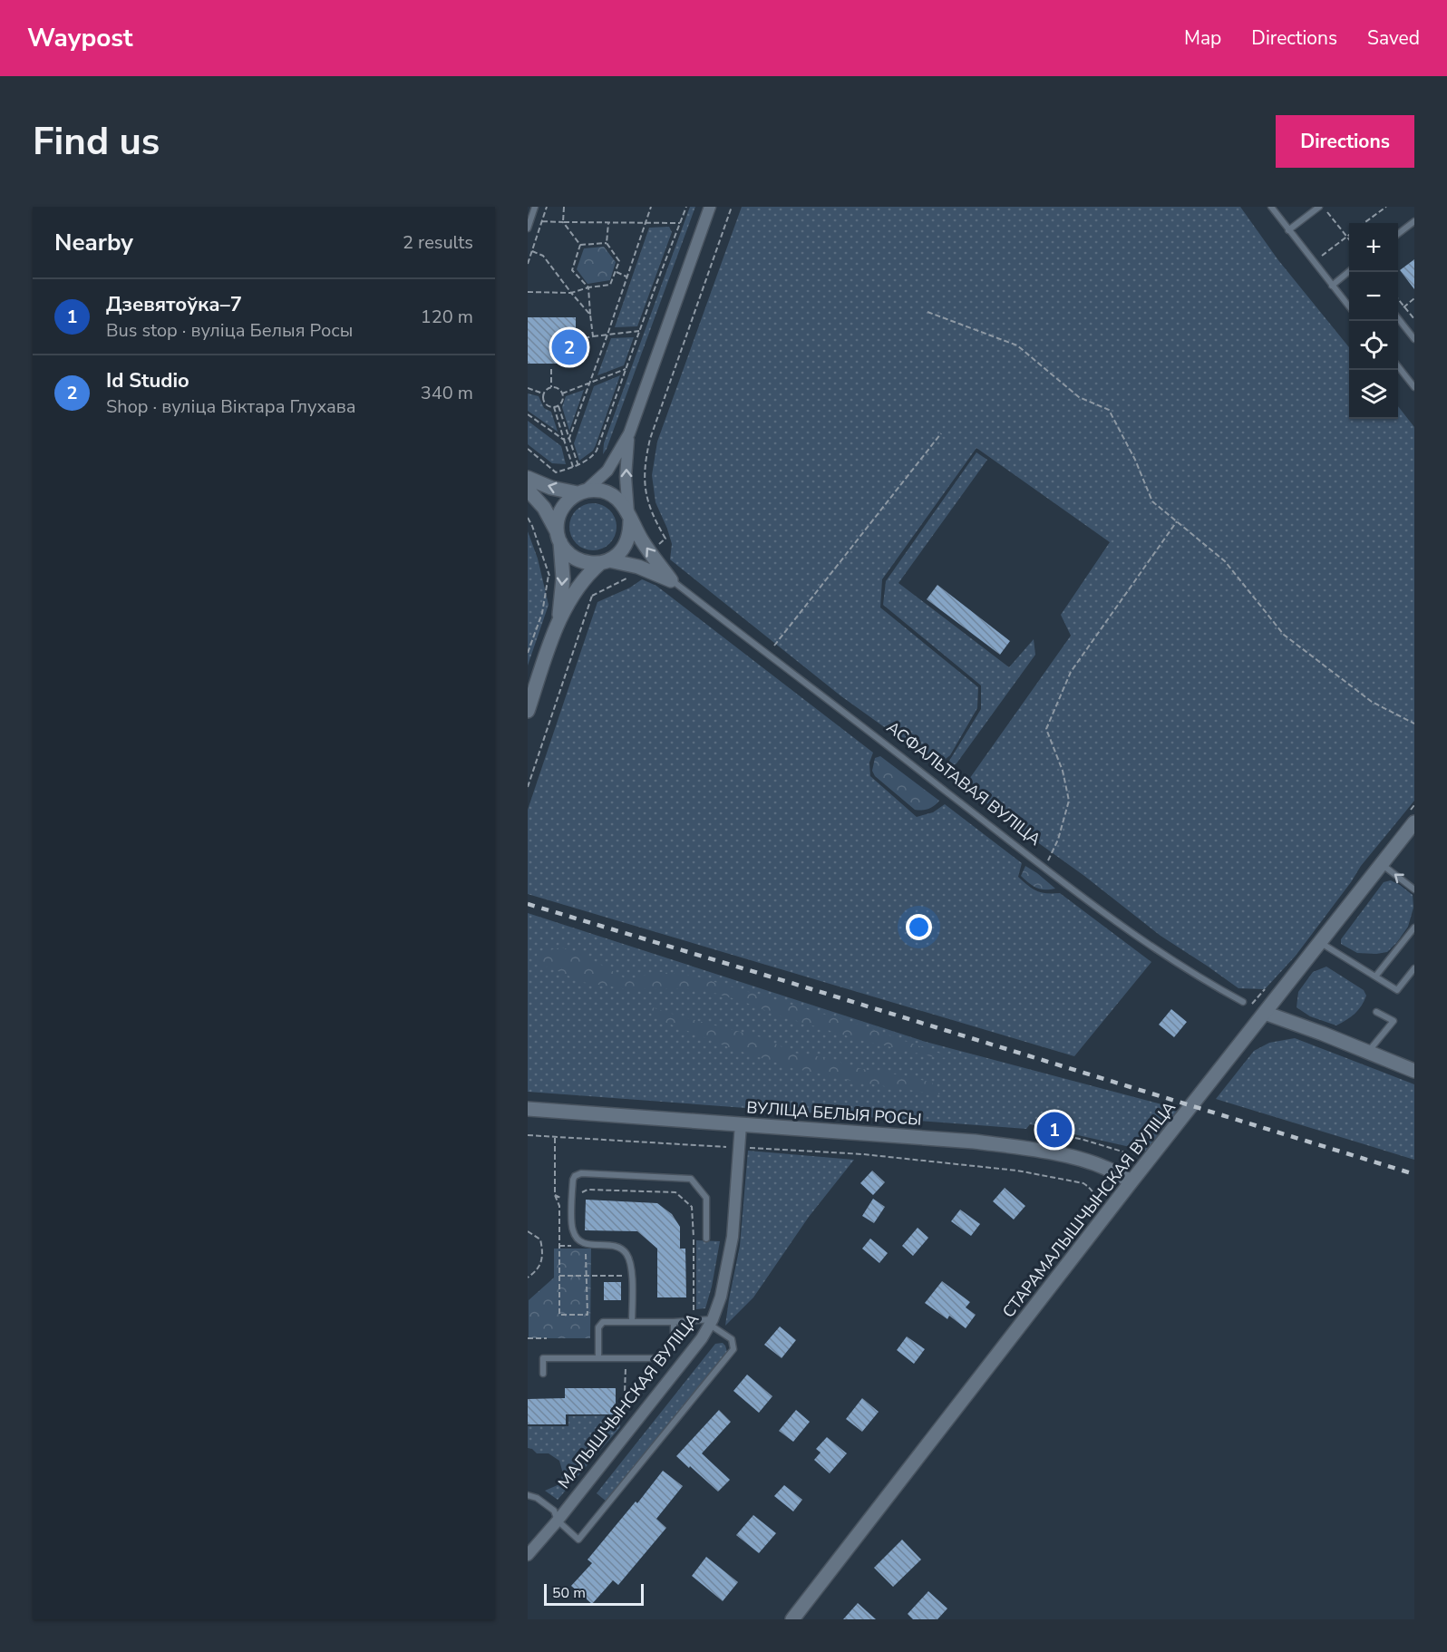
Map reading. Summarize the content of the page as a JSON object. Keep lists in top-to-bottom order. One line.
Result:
{"streets":{"main road":["ВУЛІЦА БЕЛЫЯ РОСЫ","СТАРАМАЛЫШЧЫНСКАЯ ВУЛІЦА"],"street":["МАЛЫШЧЫНСКАЯ ВУЛІЦА"],"lane":["АСФАЛЬТАВАЯ ВУЛІЦА"]},"crossings":[["ВУЛІЦА БЕЛЫЯ РОСЫ","СТАРАМАЛЫШЧЫНСКАЯ ВУЛІЦА"],["ВУЛІЦА БЕЛЫЯ РОСЫ","МАЛЫШЧЫНСКАЯ ВУЛІЦА"]],"scale_bar":"50 m","page":{"header":"Waypost","nav":["Map","Directions","Saved"],"buttons":"Directions","title":"Find us","heading":["Nearby","2 results"],"map_buttons":["+","−"],"list":[{"mark":"1","name":"Дзевятоўка–7","note":"Bus stop · вуліца Белыя Росы","value":"120 m"},{"mark":"2","name":"Id Studio","note":"Shop · вуліца Віктара Глухава","value":"340 m"}],"pins":["2","1"],"scale":"50 m"}}
